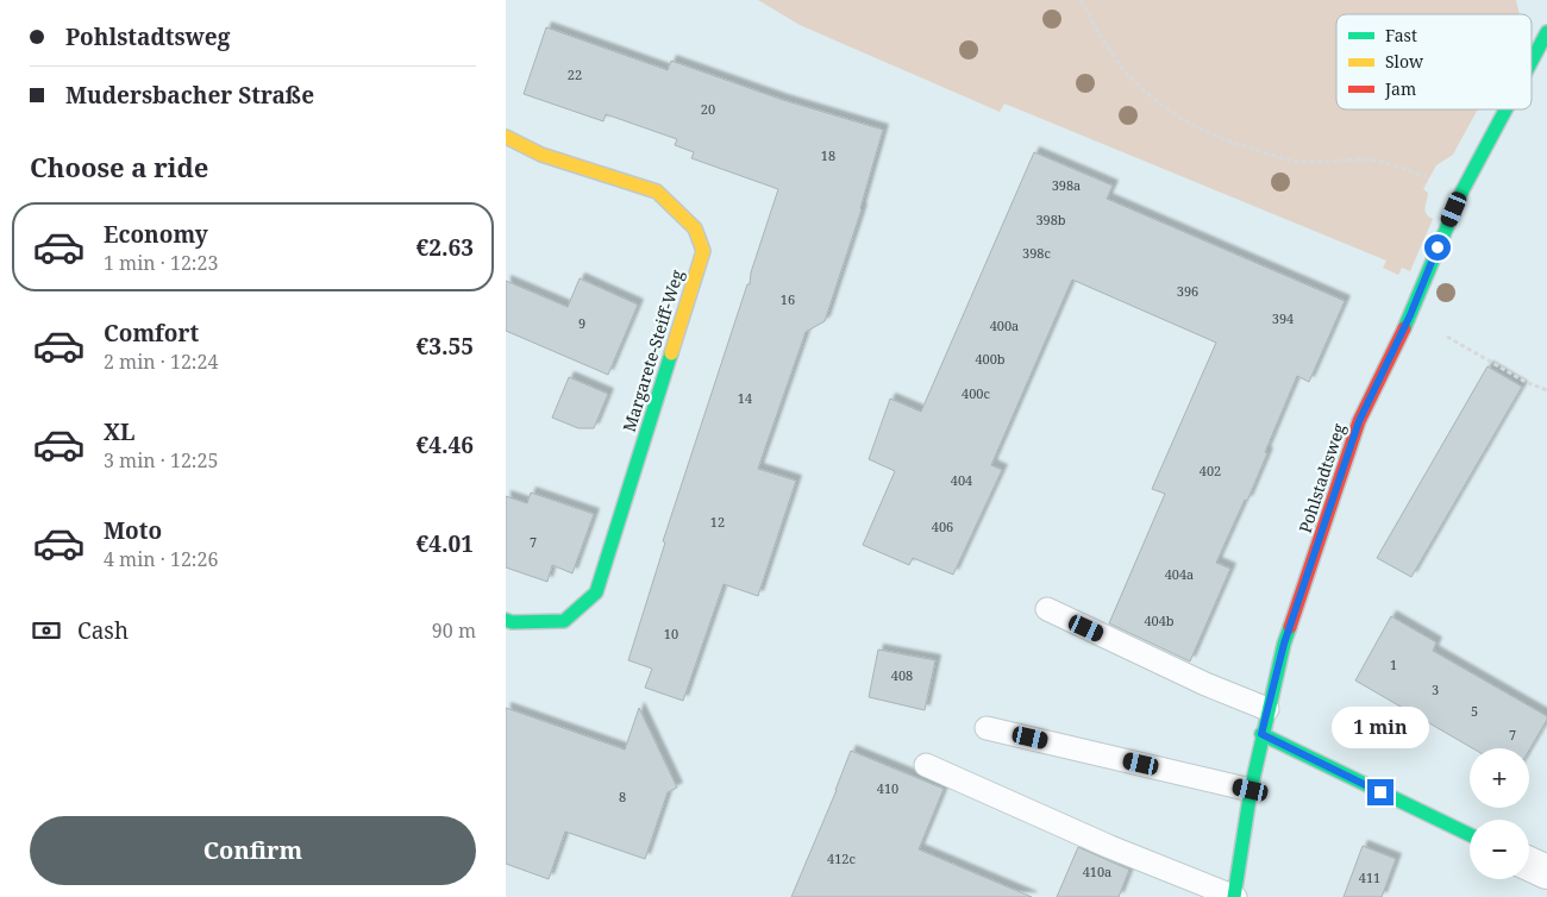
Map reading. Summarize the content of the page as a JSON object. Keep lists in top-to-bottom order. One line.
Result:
{"streets":{"street":["Margarete-Steiff-Weg","Pohlstadtsweg"]},"house_numbers":["22","20","18","398a","398b","398c","396","16","394","9","400a","400b","400c","14","402","404","12","406","7","404a","404b","10","1","408","3","5","7","410","8","412c","410a","411"],"legend":["Fast","Slow","Jam"],"page":{"banner":["Pohlstadtsweg","Mudersbacher Straße"],"heading":"Choose a ride","list":[{"name":"Economy","note":"1 min · 12:23","value":"€2.63"},{"name":"Comfort","note":"2 min · 12:24","value":"€3.55"},{"name":"XL","note":"3 min · 12:25","value":"€4.46"},{"name":"Moto","note":"4 min · 12:26","value":"€4.01"}],"pay":["Cash","90 m"],"bubble":"1 min","map_buttons":["+","−"],"buttons":"Confirm"}}
